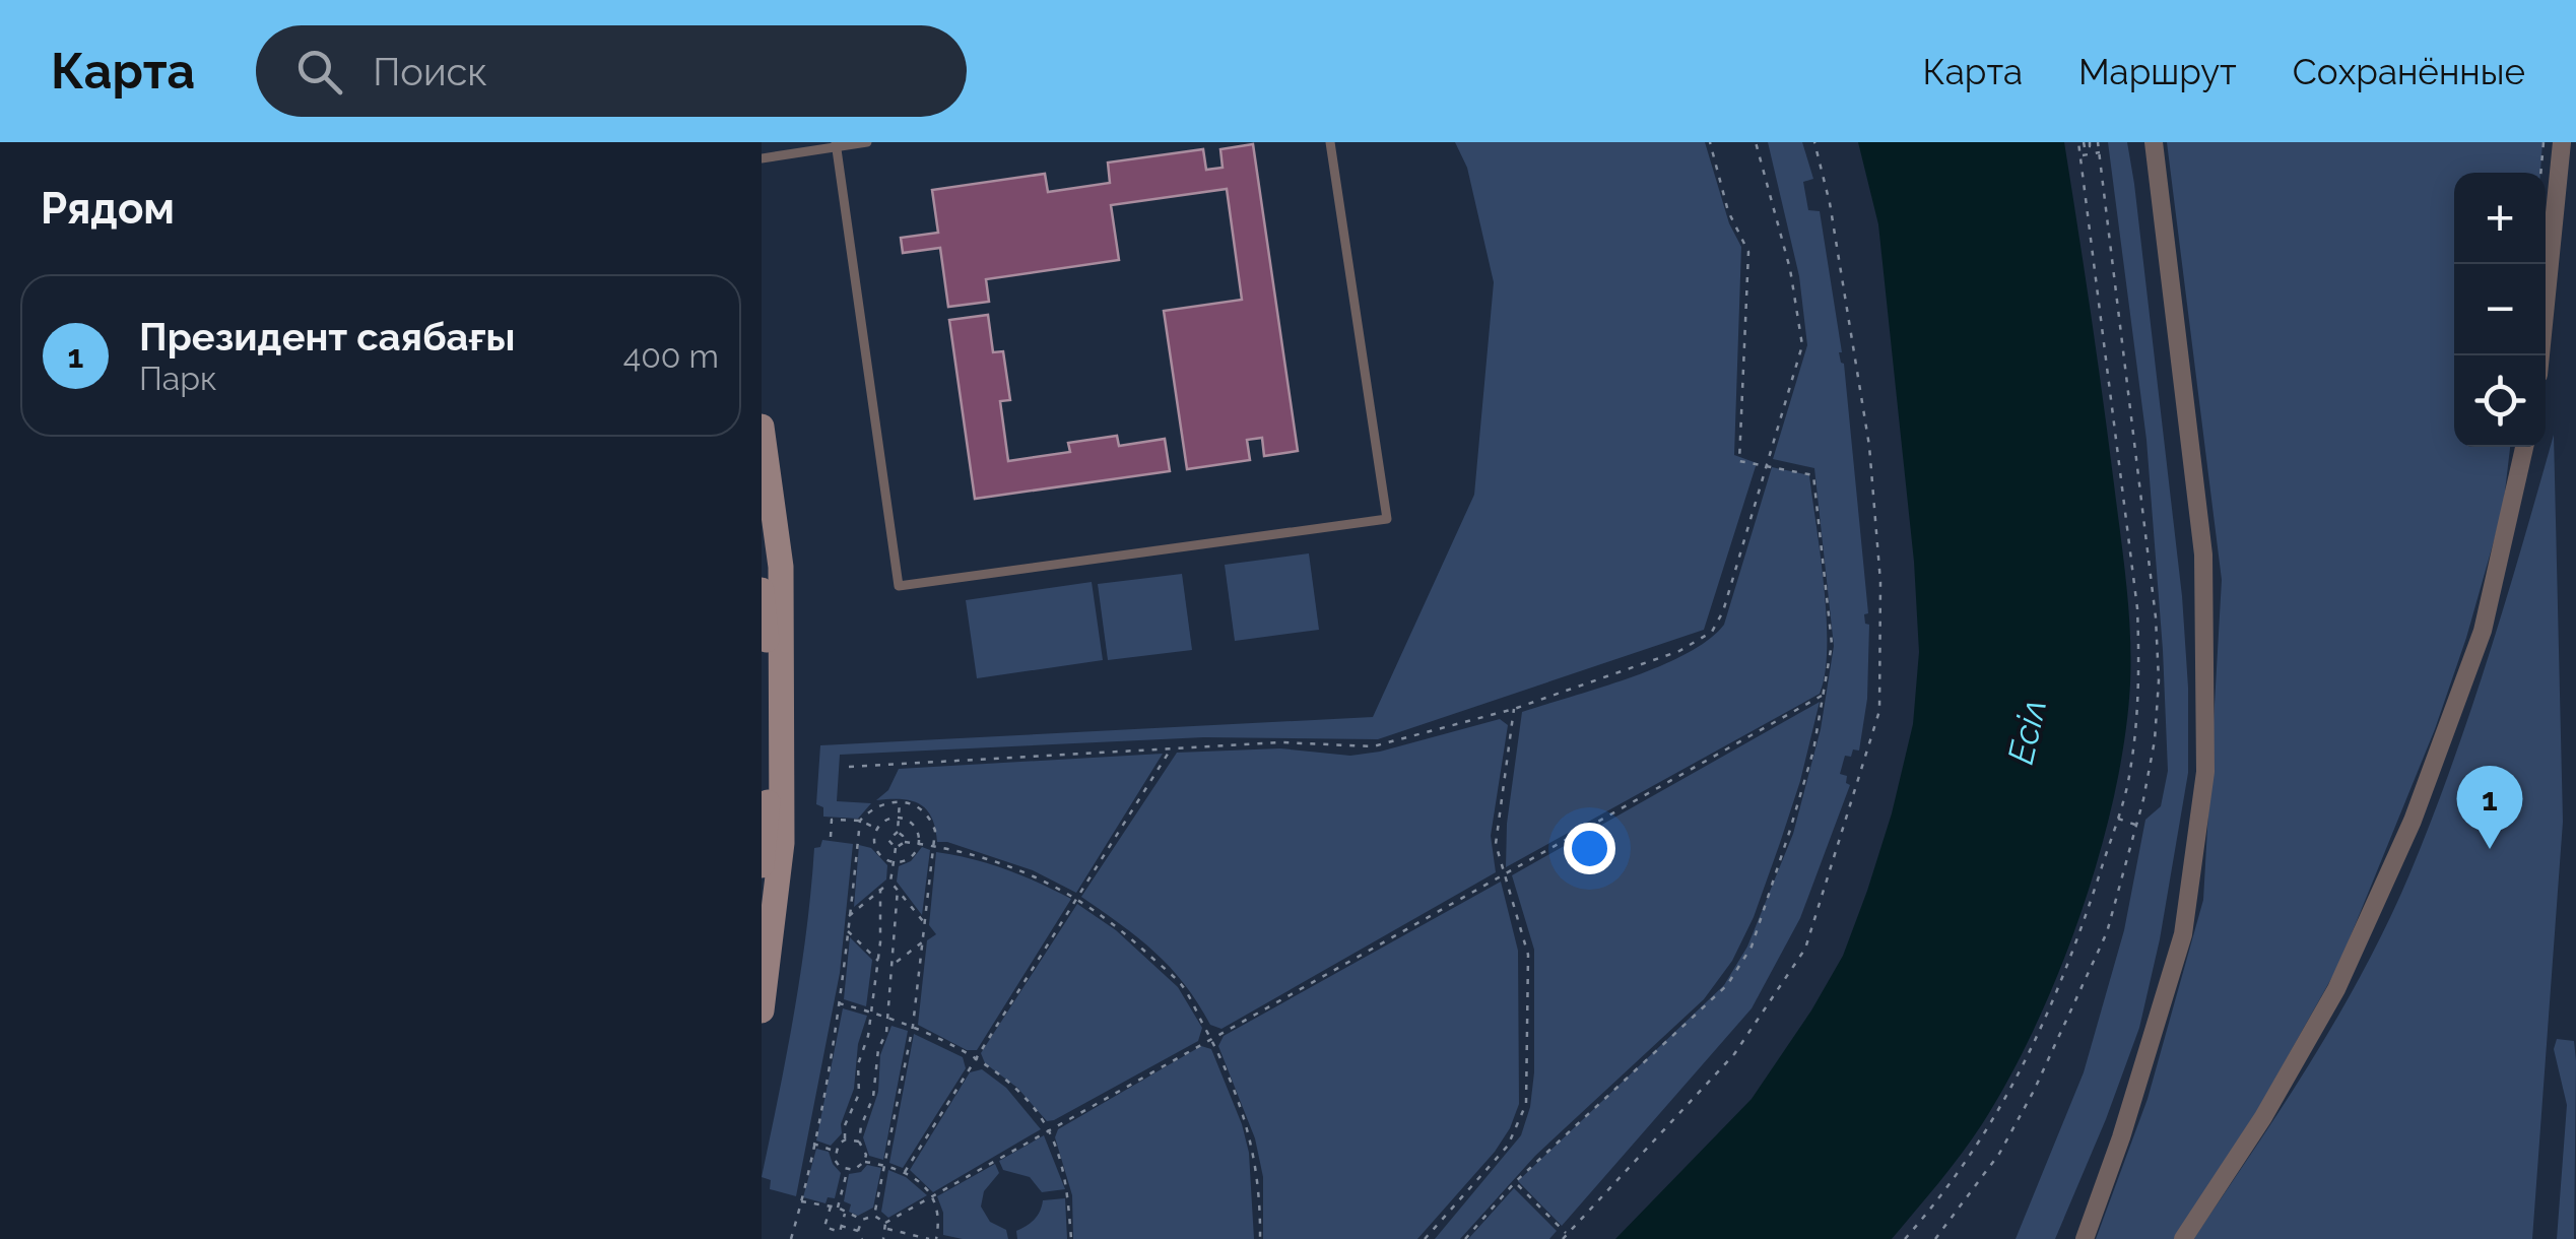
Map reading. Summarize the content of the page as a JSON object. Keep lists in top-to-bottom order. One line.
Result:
{"water":["Есіл"],"page":{"header":"Карта","search":"Поиск","nav":["Карта","Маршрут","Сохранённые"],"heading":"Рядом","map_buttons":["+","−"],"list":[{"mark":"1","name":"Президент саябағы","note":"Парк","value":"400 m"}],"pins":"1"}}
